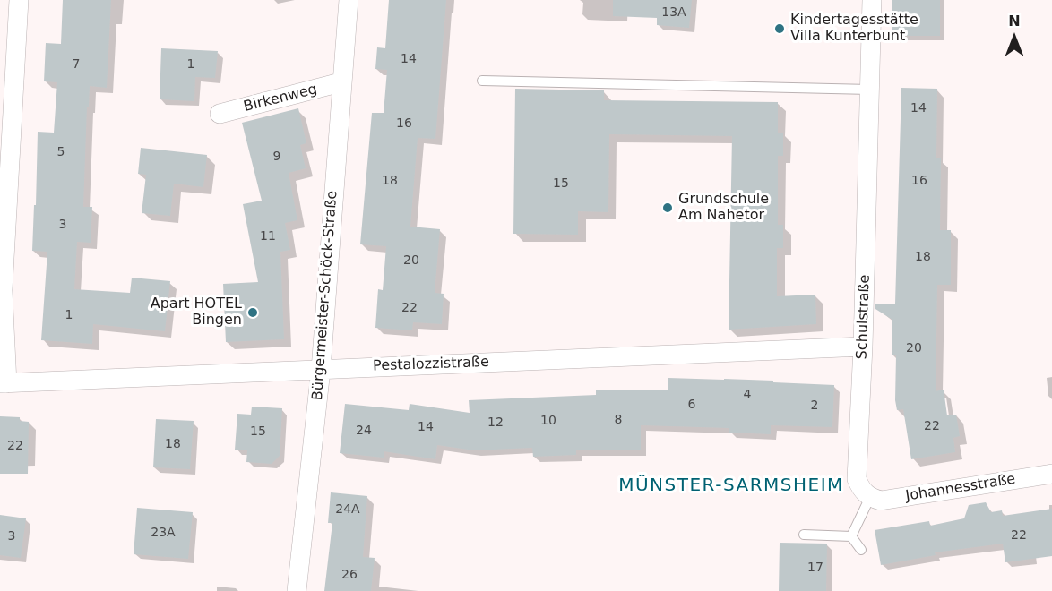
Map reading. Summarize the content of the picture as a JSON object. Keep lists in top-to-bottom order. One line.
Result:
{"streets":{"street":["Birkenweg","Bürgermeister-Schöck-Straße","Schulstraße","Pestalozzistraße","Johannesstraße"]},"crossings":[["Birkenweg","Bürgermeister-Schöck-Straße"],["Bürgermeister-Schöck-Straße","Pestalozzistraße"],["Schulstraße","Pestalozzistraße"],["Schulstraße","Johannesstraße"]],"districts":["MÜNSTER-SARMSHEIM"],"places":["Kindertagesstätte Villa Kunterbunt","Grundschule Am Nahetor","Apart HOTEL Bingen"],"house_numbers":["13A","14","7","1","14","16","5","9","18","16","15","3","11","18","20","22","1","20","4","6","2","8","10","12","22","14","24","15","18","22","24A","23A","22","3","17","26"],"north":"top"}
